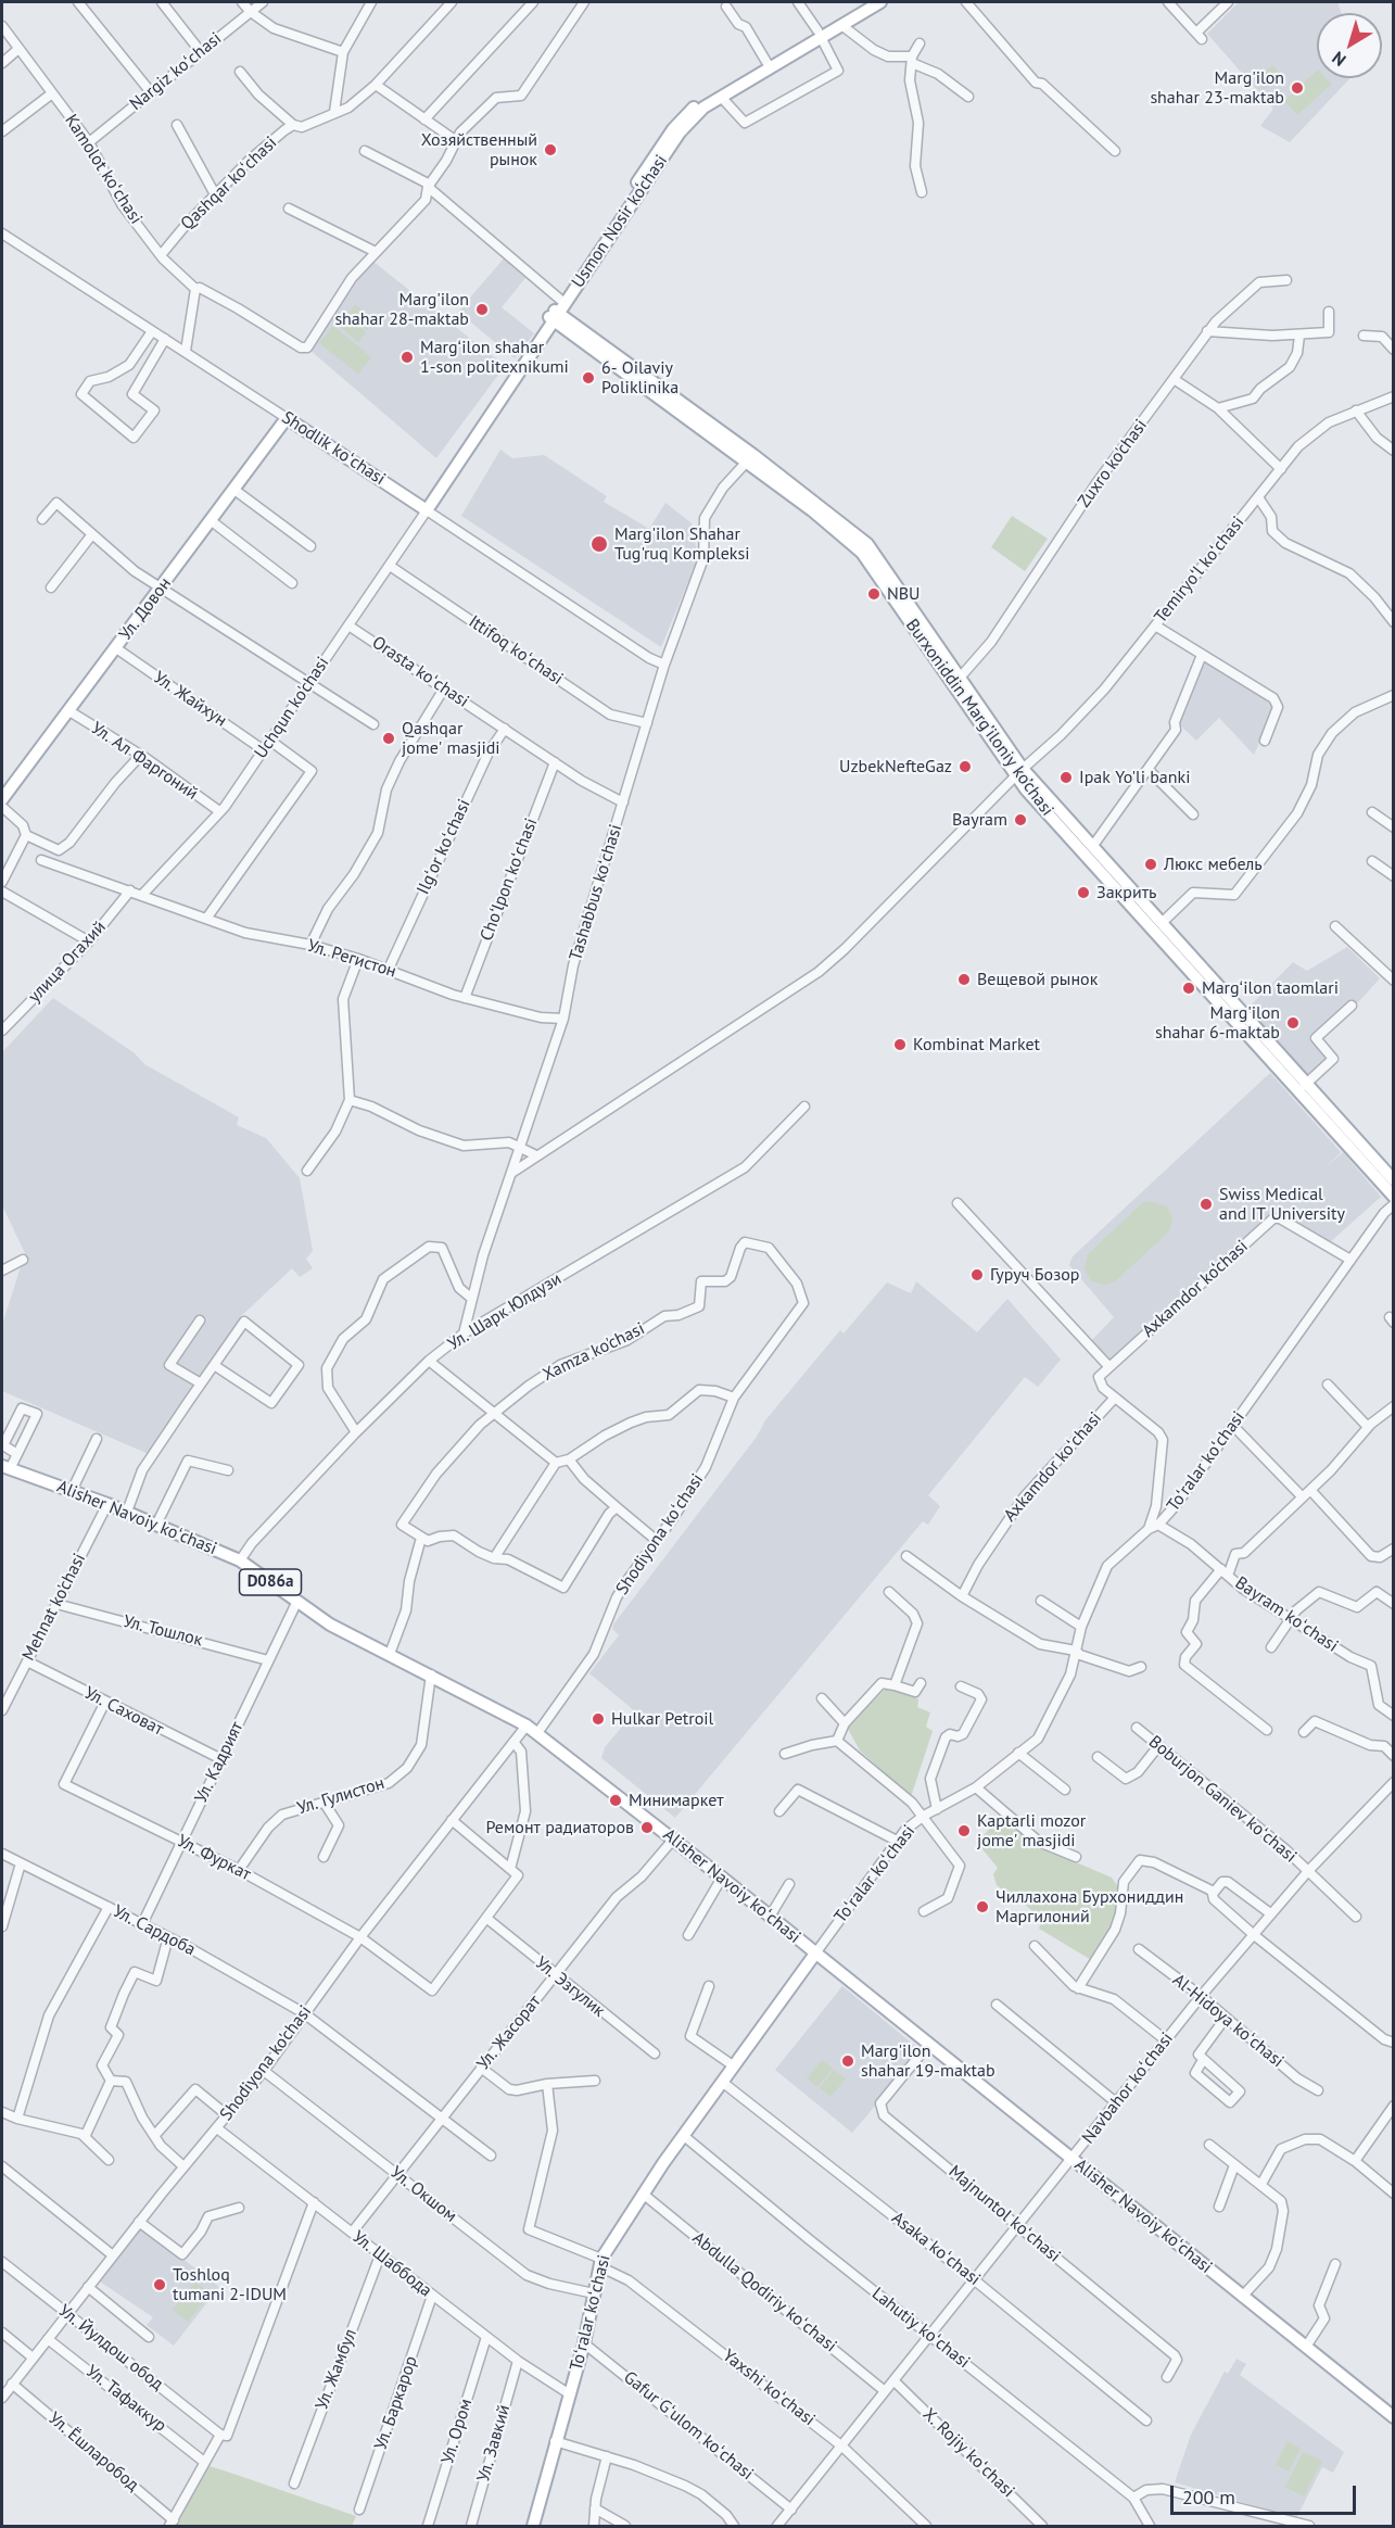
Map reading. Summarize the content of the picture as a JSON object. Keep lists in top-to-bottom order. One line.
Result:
{"streets":{"main road":["Usmon Nosir ko‘chasi","Shodlik koʻchasi","Ул. Довон","Burxoniddin Marg’iloniy ko’chasi","Toʻralar koʻchasi","Alisher Navoiy koʻchasi","D086a"],"street":["Nargiz koʻchasi","Kamolot koʻchasi","Qashqar koʻchasi","Zuxro ko'chasi","Temiryoʻl koʻchasi","Ittifoq koʻchasi","Orasta koʻchasi","Ул. Жайхун","Uchqun ko'chasi","Ул. Ал Фаргоний","Ilgʻor koʻchasi","Choʻlpon koʻchasi","Tashabbus koʻchasi","Ул. Регистон","улица Огахий","Axkamdor ko‘chasi","Ул. Шарк Юлдузи","Xamza ko'chasi","Axkamdor koʻchasi","Shodiyona koʻchasi","Mehnat ko'chasi","Bayram koʻchasi","Ул. Тошлок","Ул. Саховат","Ул. Кадрият","Ул. Гулистон","Boburjon Ganiev koʻchasi","Ул. Фуркат","Ул. Сардоба","Ул. Эзгулик","Al-Hidoya koʻchasi","Ул. Жасорат","Shodiyona ko'chasi","Navbahor koʻchasi","Ул. Окшом","Majnuntol koʻchasi","Asaka koʻchasi","Ул. Шаббода","Abdulla Qodiriy koʻchasi","Lahutiy koʻchasi","Ул. Йулдош обод","Ул. Жамбул","Yaxshi koʻchasi","Ул. Тафаккур","Ул. Баркарор","Gafur Gʻulom koʻchasi","Ул. Ором","Ул. Завкий","Ул. Ёшларобод","X. Rojiy koʻchasi"]},"crossings":[["Nargiz koʻchasi","Kamolot koʻchasi"],["Kamolot koʻchasi","Qashqar koʻchasi"],["Usmon Nosir ko‘chasi","Shodlik koʻchasi"],["Usmon Nosir ko‘chasi","Uchqun ko'chasi"],["Usmon Nosir ko‘chasi","Burxoniddin Marg’iloniy ko’chasi"],["Shodlik koʻchasi","Ул. Довон"],["Shodlik koʻchasi","Uchqun ko'chasi"],["Shodlik koʻchasi","Tashabbus koʻchasi"],["Zuxro ko'chasi","Burxoniddin Marg’iloniy ko’chasi"],["Temiryoʻl koʻchasi","Burxoniddin Marg’iloniy ko’chasi"],["Temiryoʻl koʻchasi","Tashabbus koʻchasi"],["Ул. Довон","Ул. Жайхун"],["Ул. Довон","Ул. Ал Фаргоний"],["Ittifoq koʻchasi","Uchqun ko'chasi"],["Ittifoq koʻchasi","Tashabbus koʻchasi"],["Orasta koʻchasi","Uchqun ko'chasi"],["Orasta koʻchasi","Ilgʻor koʻchasi"],["Orasta koʻchasi","Choʻlpon koʻchasi"],["Orasta koʻchasi","Tashabbus koʻchasi"],["Ул. Жайхун","Uchqun ko'chasi"],["Uchqun ko'chasi","Ул. Ал Фаргоний"],["Uchqun ko'chasi","Ул. Регистон"],["Burxoniddin Marg’iloniy ko’chasi","Tashabbus koʻchasi"],["Ilgʻor koʻchasi","Ул. Регистон"],["Choʻlpon koʻchasi","Ул. Регистон"],["Tashabbus koʻchasi","Ул. Регистон"],["Tashabbus koʻchasi","Ул. Шарк Юлдузи"],["Ул. Регистон","улица Огахий"],["Axkamdor ko‘chasi","Toʻralar koʻchasi"],["Ул. Шарк Юлдузи","Alisher Navoiy koʻchasi"],["Xamza ko'chasi","Shodiyona koʻchasi"],["Toʻralar koʻchasi","Alisher Navoiy koʻchasi"],["Toʻralar koʻchasi","Bayram koʻchasi"],["Toʻralar koʻchasi","Ул. Окшом"],["Toʻralar koʻchasi","Asaka koʻchasi"],["Toʻralar koʻchasi","Ул. Шаббода"],["Toʻralar koʻchasi","Abdulla Qodiriy koʻchasi"],["Toʻralar koʻchasi","Lahutiy koʻchasi"],["Toʻralar koʻchasi","Yaxshi koʻchasi"],["Toʻralar koʻchasi","Gafur Gʻulom koʻchasi"],["Alisher Navoiy koʻchasi","Shodiyona koʻchasi"],["Alisher Navoiy koʻchasi","Mehnat ko'chasi"],["Alisher Navoiy koʻchasi","Ул. Кадрият"],["Alisher Navoiy koʻchasi","Ул. Гулистон"],["Alisher Navoiy koʻchasi","Ул. Жасорат"],["Alisher Navoiy koʻchasi","Shodiyona ko'chasi"],["Alisher Navoiy koʻchasi","Navbahor koʻchasi"],["Alisher Navoiy koʻchasi","Majnuntol koʻchasi"],["Mehnat ko'chasi","Ул. Тошлок"],["Mehnat ko'chasi","Ул. Саховат"],["Ул. Тошлок","Ул. Кадрият"],["Ул. Саховат","Ул. Кадрият"],["Ул. Саховат","Ул. Фуркат"],["Ул. Кадрият","Ул. Фуркат"],["Ул. Кадрият","Ул. Сардоба"],["Ул. Гулистон","Ул. Фуркат"],["Boburjon Ganiev koʻchasi","Navbahor koʻchasi"],["Ул. Фуркат","Ул. Эзгулик"],["Ул. Фуркат","Shodiyona ko'chasi"],["Ул. Сардоба","Ул. Жасорат"],["Ул. Сардоба","Shodiyona ko'chasi"],["Ул. Эзгулик","Ул. Жасорат"],["Al-Hidoya koʻchasi","Navbahor koʻchasi"],["Ул. Жасорат","Ул. Окшом"],["Ул. Жасорат","Ул. Шаббода"],["Shodiyona ko'chasi","Ул. Окшом"],["Shodiyona ko'chasi","Ул. Шаббода"],["Shodiyona ko'chasi","Ул. Йулдош обод"],["Shodiyona ko'chasi","Ул. Тафаккур"],["Shodiyona ko'chasi","Ул. Ёшларобод"],["Navbahor koʻchasi","Majnuntol koʻchasi"],["Navbahor koʻchasi","Asaka koʻchasi"],["Navbahor koʻchasi","Abdulla Qodiriy koʻchasi"],["Navbahor koʻchasi","Lahutiy koʻchasi"],["Navbahor koʻchasi","Yaxshi koʻchasi"],["Navbahor koʻchasi","Gafur Gʻulom koʻchasi"],["Navbahor koʻchasi","X. Rojiy koʻchasi"],["Ул. Шаббода","Ул. Жамбул"],["Ул. Шаббода","Ул. Баркарор"],["Ул. Шаббода","Ул. Ором"],["Ул. Шаббода","Ул. Завкий"]],"places":["Marg'ilon shahar 23-maktab","Хозяйственный рынок","Marg'ilon shahar 28-maktab","Margʻilon shahar 1-son politexnikumi","6- Oilaviy Poliklinika","Marg'ilon Shahar Tug'ruq Kompleksi","NBU","Qashqar jome' masjidi","UzbekNefteGaz","Ipak Yo'li banki","Bayram","Люкс мебель","Закрить","Вещевой рынок","Margʻilon taomlari","Marg'ilon shahar 6-maktab","Kombinat Market","Swiss Medical and IT University","Гуруч Бозор","Hulkar Petroil","Минимаркет","Ремонт радиаторов","Kaptarli mozor jome' masjidi","Чиллахона Бурхониддин Маргилоний","Marg'ilon shahar 19-maktab","Toshloq tumani 2-IDUM"],"scale_bar":"200 m","north":"bottom left"}
